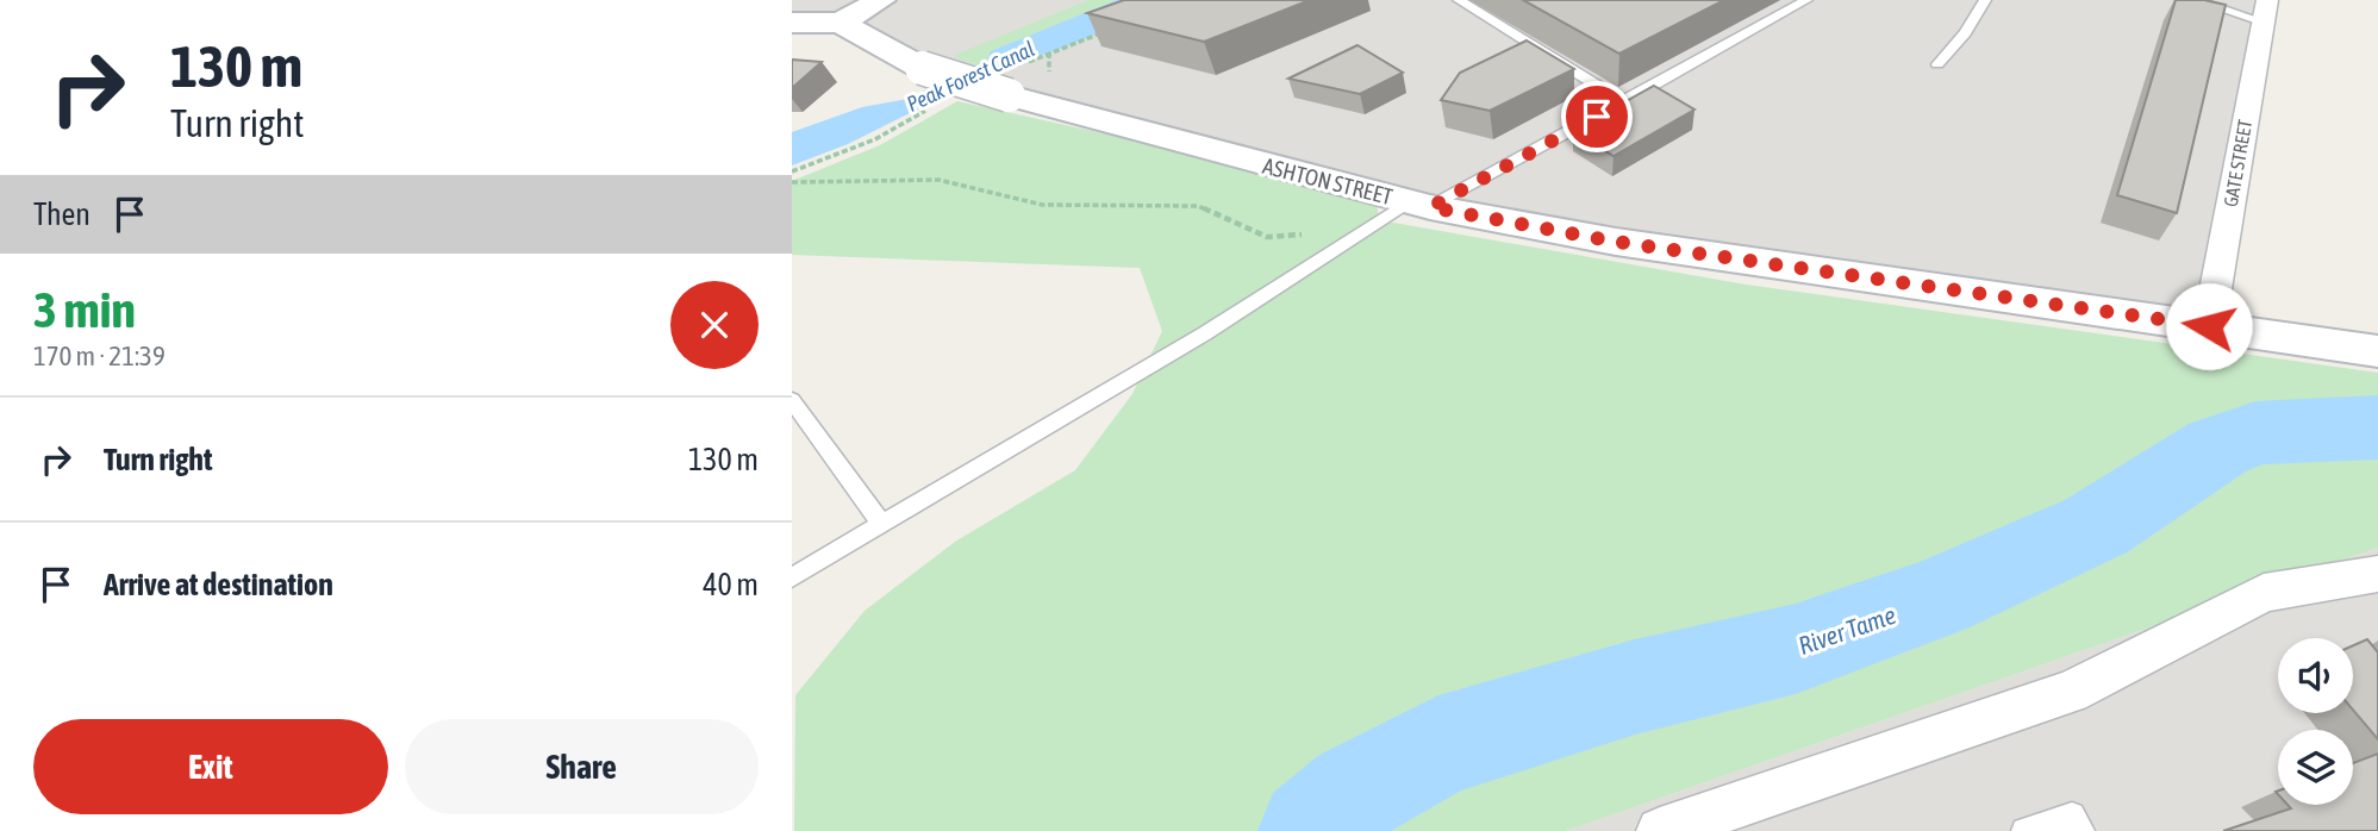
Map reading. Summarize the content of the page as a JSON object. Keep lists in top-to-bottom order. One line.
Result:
{"streets":{"main road":["ASHTON STREET"],"street":["GATE STREET"]},"crossings":[["GATE STREET","ASHTON STREET"]],"water":["Peak Forest Canal","River Tame"],"page":{"turn":["130 m","Turn right"],"then":"Then","heading":["3 min","170 m · 21:39"],"list":[{"name":"Turn right","value":"130 m"},{"name":"Arrive at destination","value":"40 m"}],"buttons":["Exit","Share"]}}
